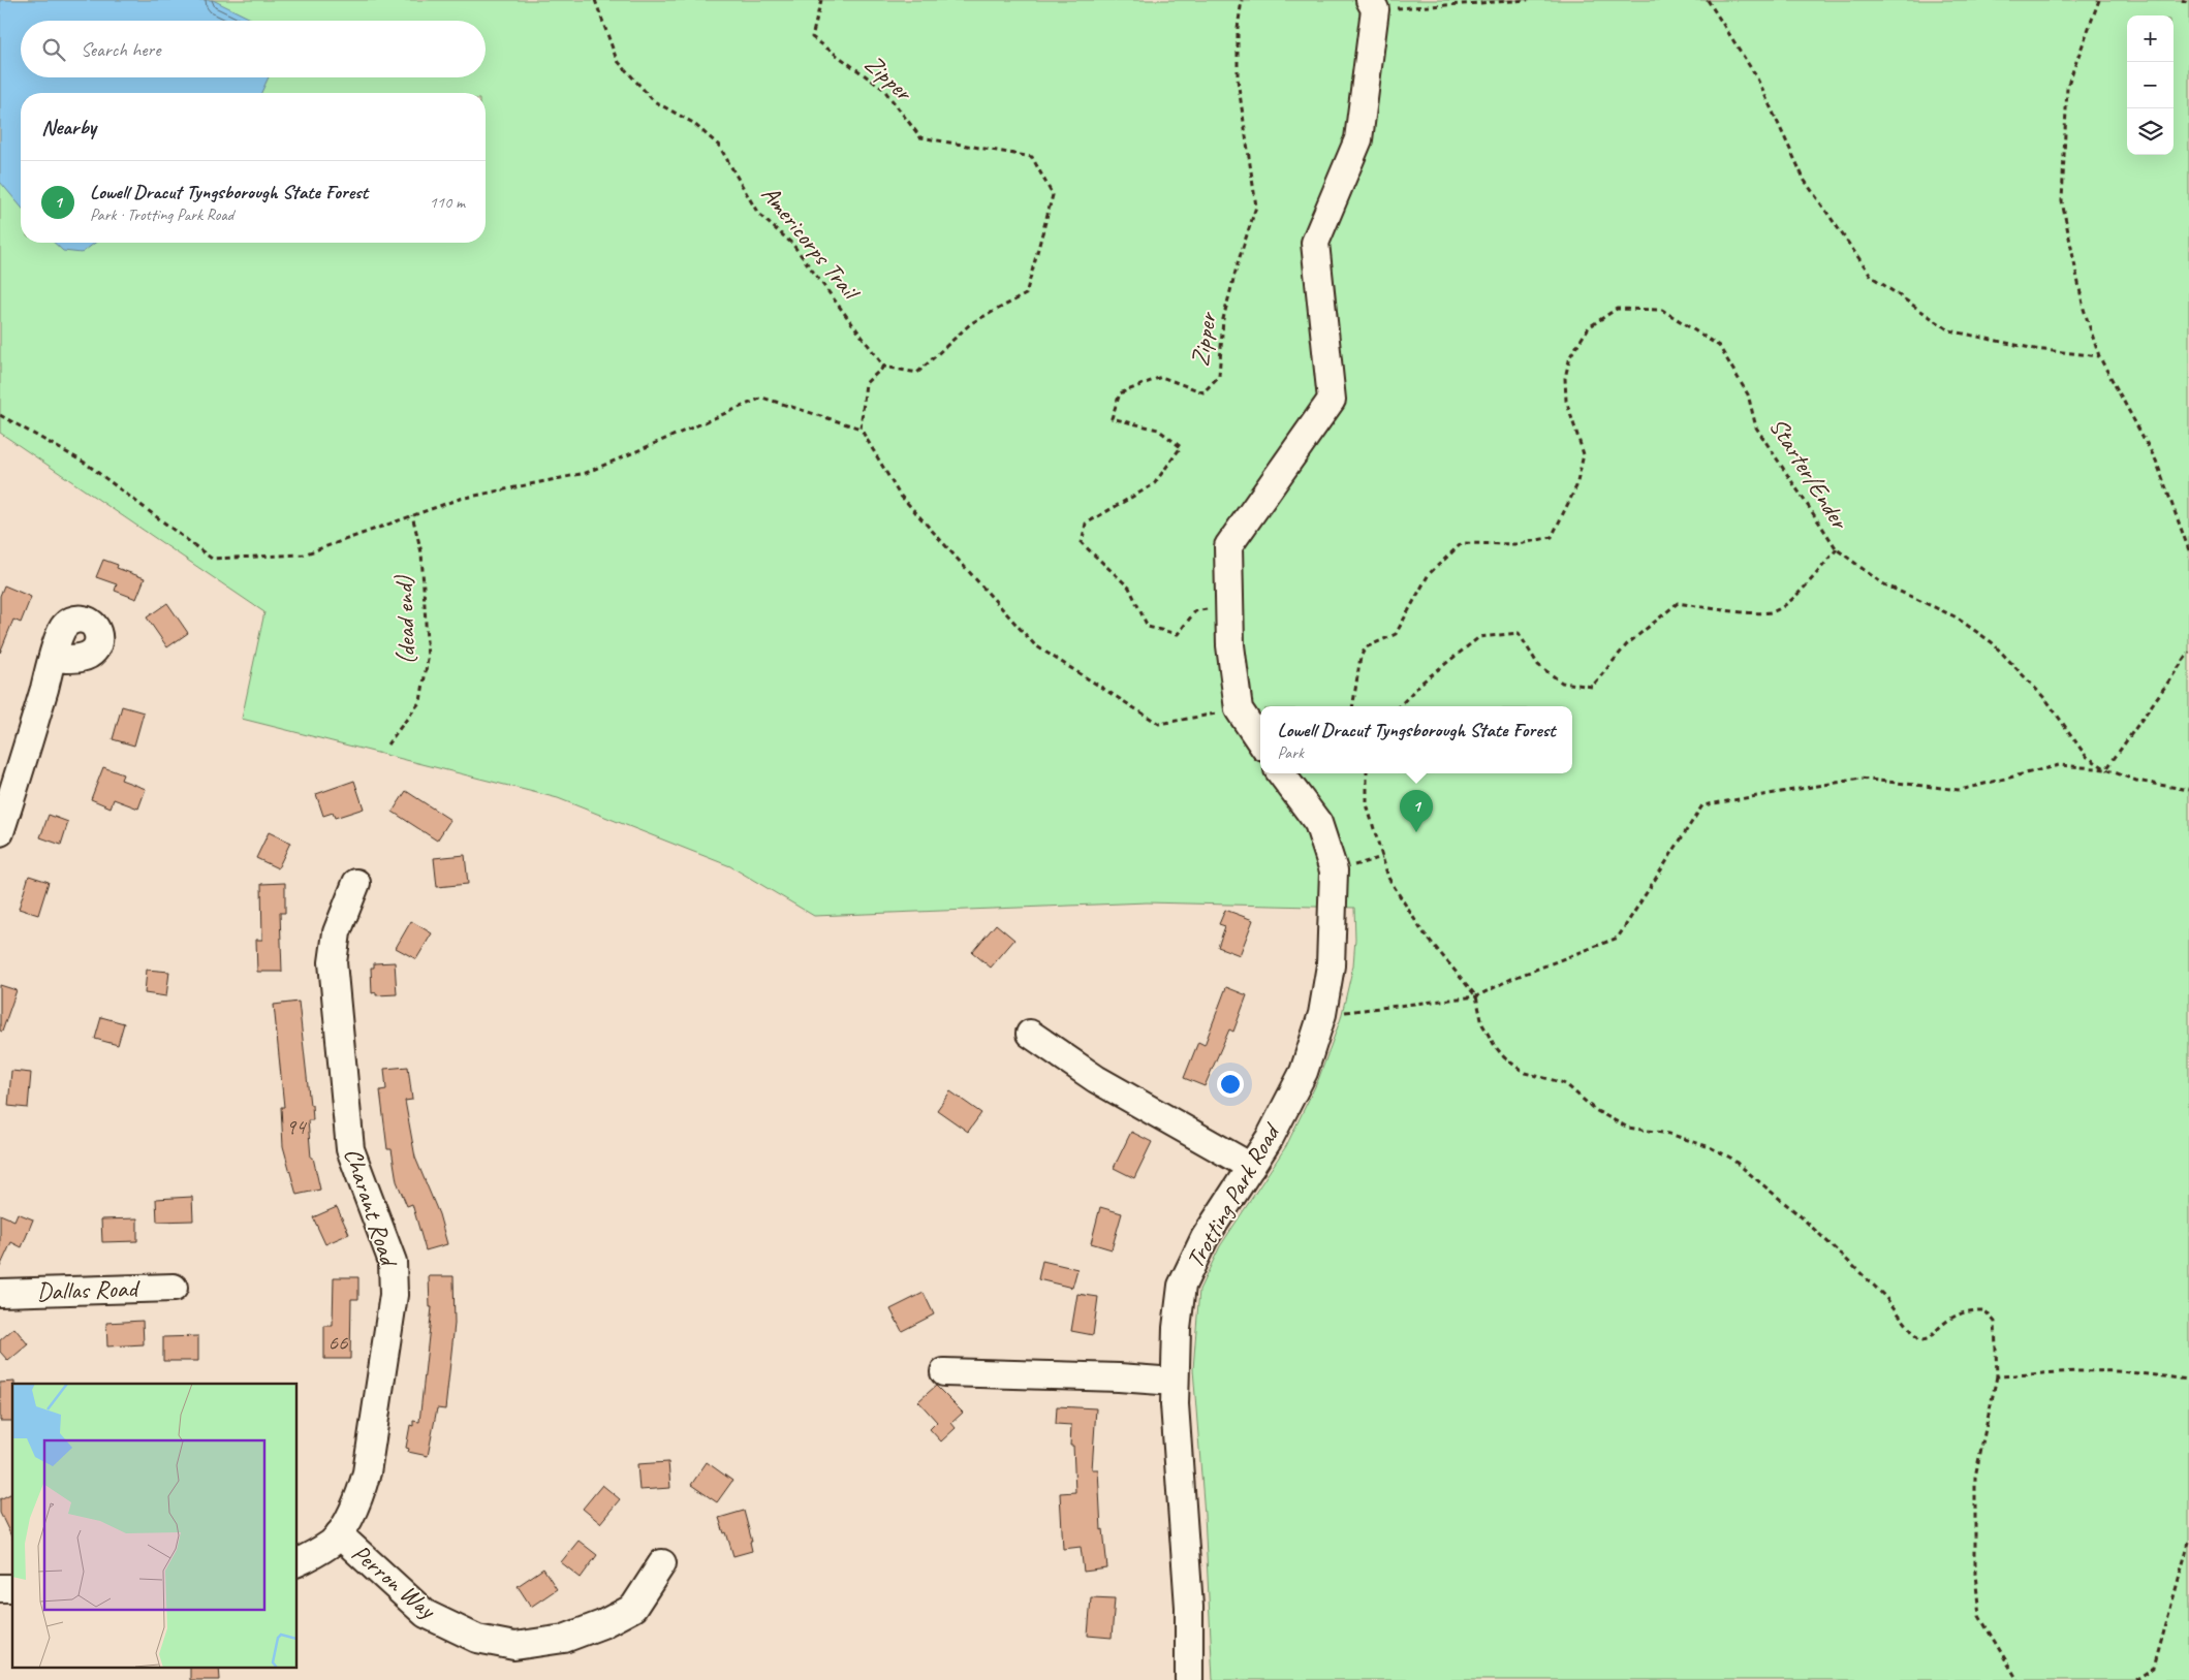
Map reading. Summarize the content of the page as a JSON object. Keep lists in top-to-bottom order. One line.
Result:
{"streets":{"street":["Trotting Park Road","Charant Road","Dallas Road","Perron Way"],"path":["Zipper","Americorps Trail","Starter/Ender","(dead end)"]},"crossings":[["Zipper","Americorps Trail"],["Charant Road","Perron Way"]],"house_numbers":["94","66"],"page":{"map_buttons":["+","−"],"search":"Search here","heading":"Nearby","list":[{"mark":"1","name":"Lowell Dracut Tyngsborough State Forest","note":"Park · Trotting Park Road","value":"110 m"}],"popup":["Lowell Dracut Tyngsborough State Forest","Park"],"pins":"1"}}
